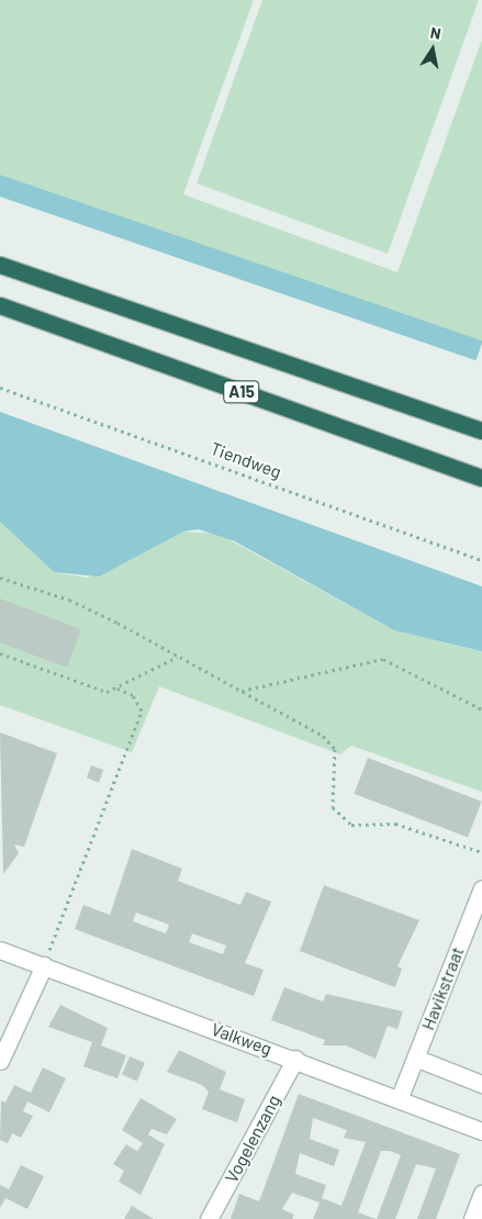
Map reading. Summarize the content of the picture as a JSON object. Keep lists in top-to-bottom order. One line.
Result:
{"streets":{"highway":["A15"],"street":["Havikstraat","Valkweg","Vogelenzang"],"path":["Tiendweg"]},"crossings":[["Havikstraat","Valkweg"],["Valkweg","Vogelenzang"]],"north":"top"}
